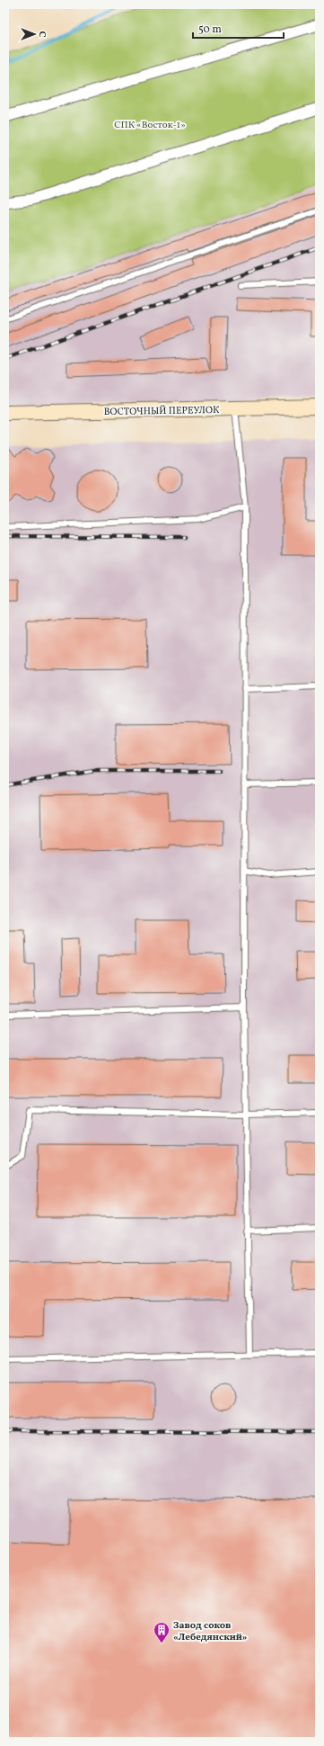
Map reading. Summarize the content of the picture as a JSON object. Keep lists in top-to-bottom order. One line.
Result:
{"streets":{"street":["ВОСТОЧНЫЙ ПЕРЕУЛОК"]},"parks":["СПК «Восток-1»"],"places":{"building":["Завод соков «Лебедянский»"]},"scale_bar":"50 m","north":"right"}
